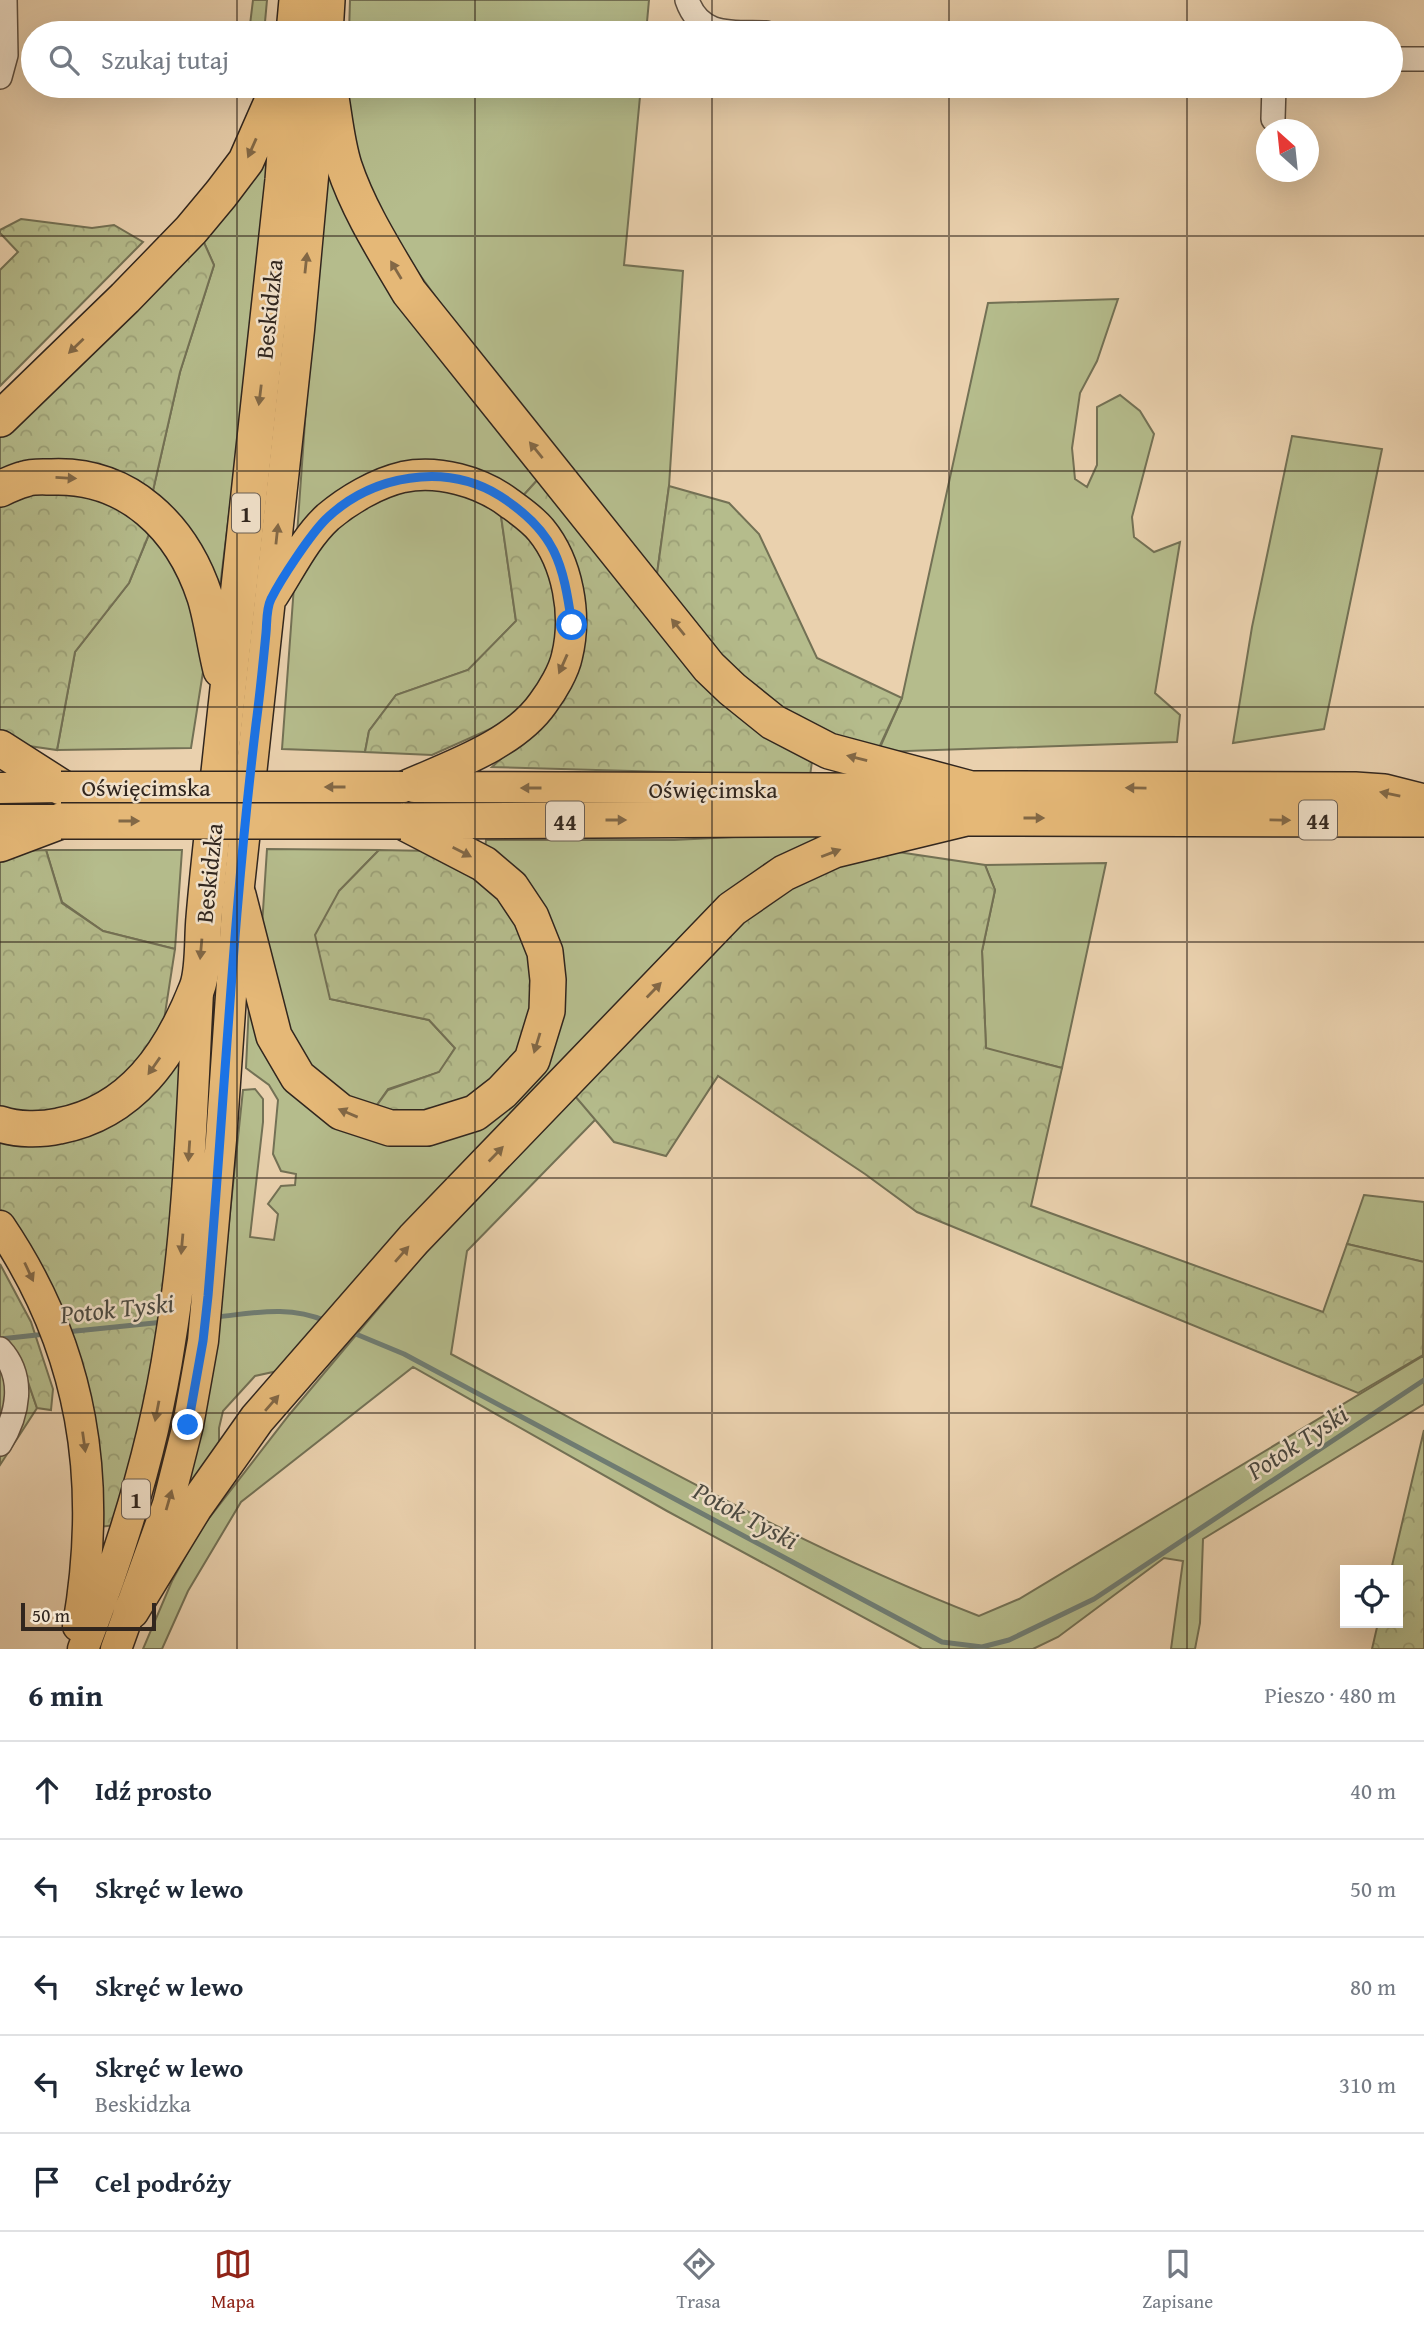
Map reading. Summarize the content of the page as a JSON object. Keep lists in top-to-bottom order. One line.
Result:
{"streets":{"highway":["Beskidzka","1","Oświęcimska","44"]},"water":["Potok Tyski"],"scale_bar":"50 m","north":"top left","page":{"search":"Szukaj tutaj","scale":"50 m","heading":["6 min","Pieszo · 480 m"],"list":[["Idź prosto","40 m"],["Skręć w lewo","50 m"],["Skręć w lewo","80 m"],["Skręć w lewo","Beskidzka","310 m"],"Cel podróży"],"nav":["Mapa","Trasa","Zapisane"]}}
